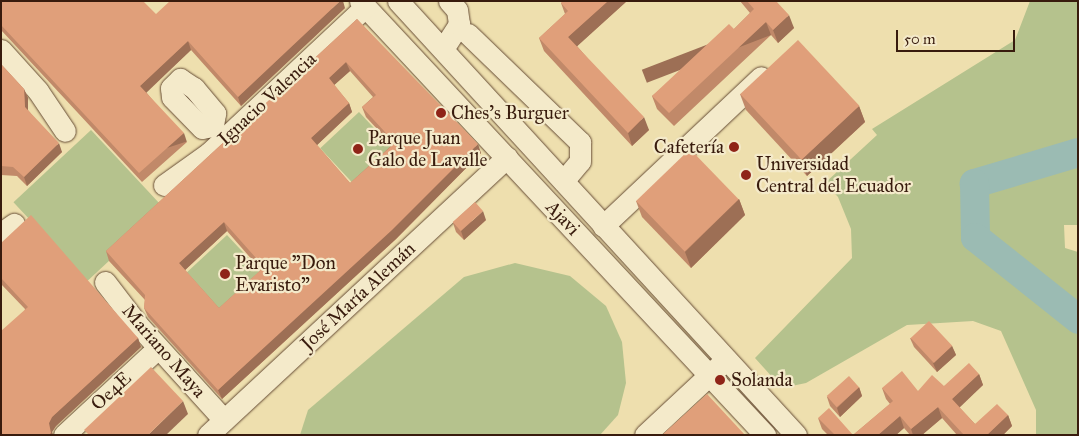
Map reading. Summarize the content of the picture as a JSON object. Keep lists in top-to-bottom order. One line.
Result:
{"streets":{"street":["Ignacio Valencia","Ajavi","José María Alemán","Mariano Maya","Oe4E"]},"crossings":[["Ignacio Valencia","Ajavi"],["Ajavi","José María Alemán"],["José María Alemán","Mariano Maya"],["Mariano Maya","Oe4E"]],"places":["Ches's Burguer","Cafetería","Parque Juan Galo de Lavalle","Universidad Central del Ecuador","Parque \"Don Evaristo\"","Solanda"],"scale_bar":"50 m"}
